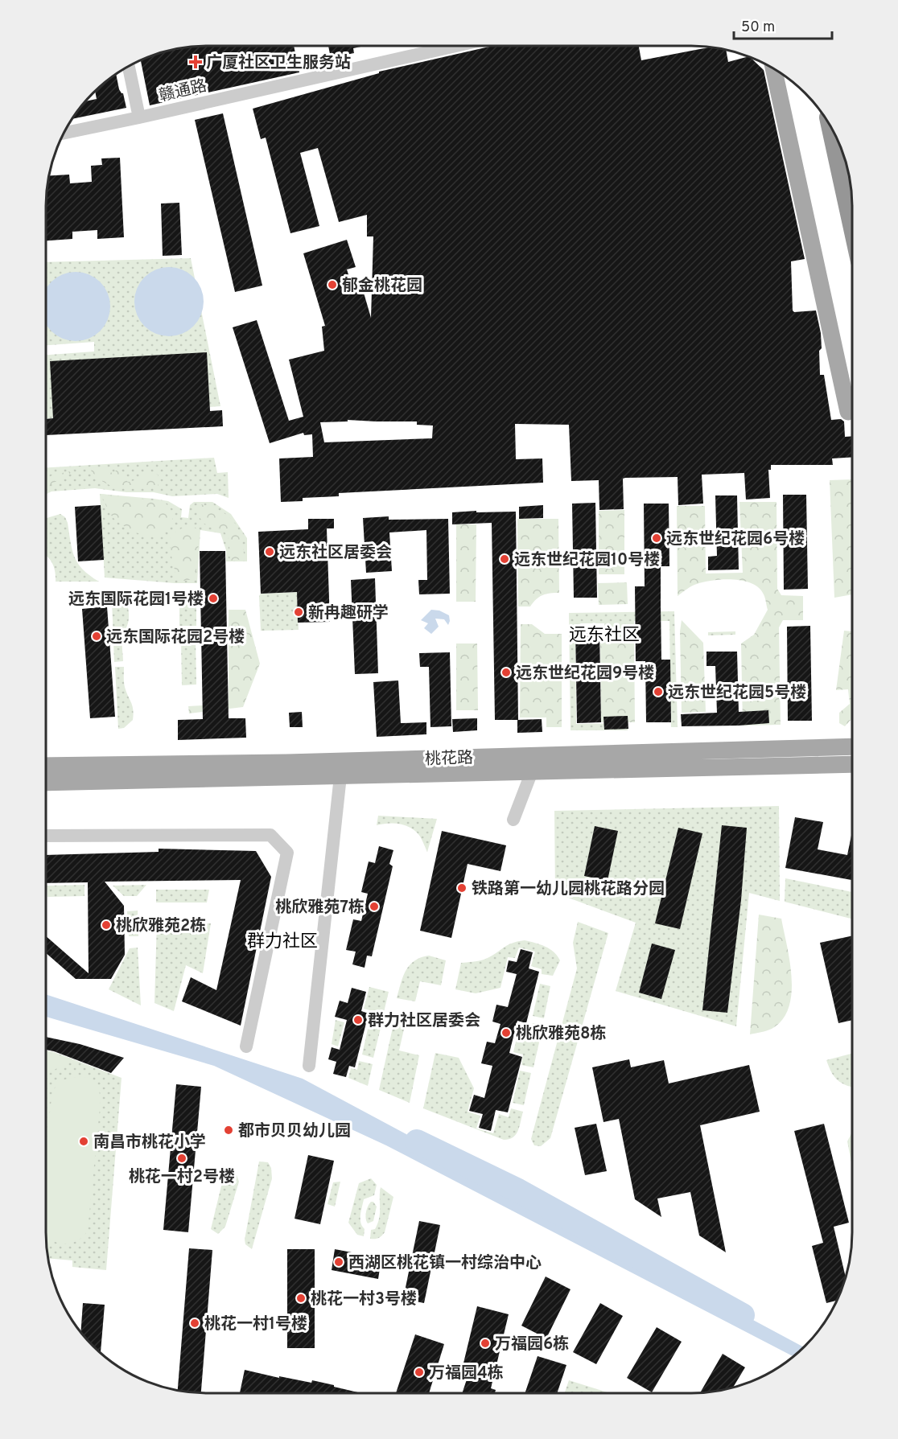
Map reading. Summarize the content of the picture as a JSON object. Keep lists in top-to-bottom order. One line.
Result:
{"streets":{"main road":["桃花路"],"street":["赣通路"]},"districts":["远东社区","群力社区"],"places":{"health":["广厦社区卫生服务站"],"other":["郁金桃花园","远东世纪花园6号楼","远东社区居委会","远东世纪花园10号楼","远东国际花园1号楼","新冉趣研学","远东国际花园2号楼","远东世纪花园9号楼","远东世纪花园5号楼","铁路第一幼儿园桃花路分园","桃欣雅苑7栋","桃欣雅苑2栋","群力社区居委会","桃欣雅苑8栋","都市贝贝幼儿园","南昌市桃花小学","桃花一村2号楼","西湖区桃花镇一村综治中心","桃花一村3号楼","桃花一村1号楼","万福园6栋","万福园4栋"]},"scale_bar":"50 m"}
